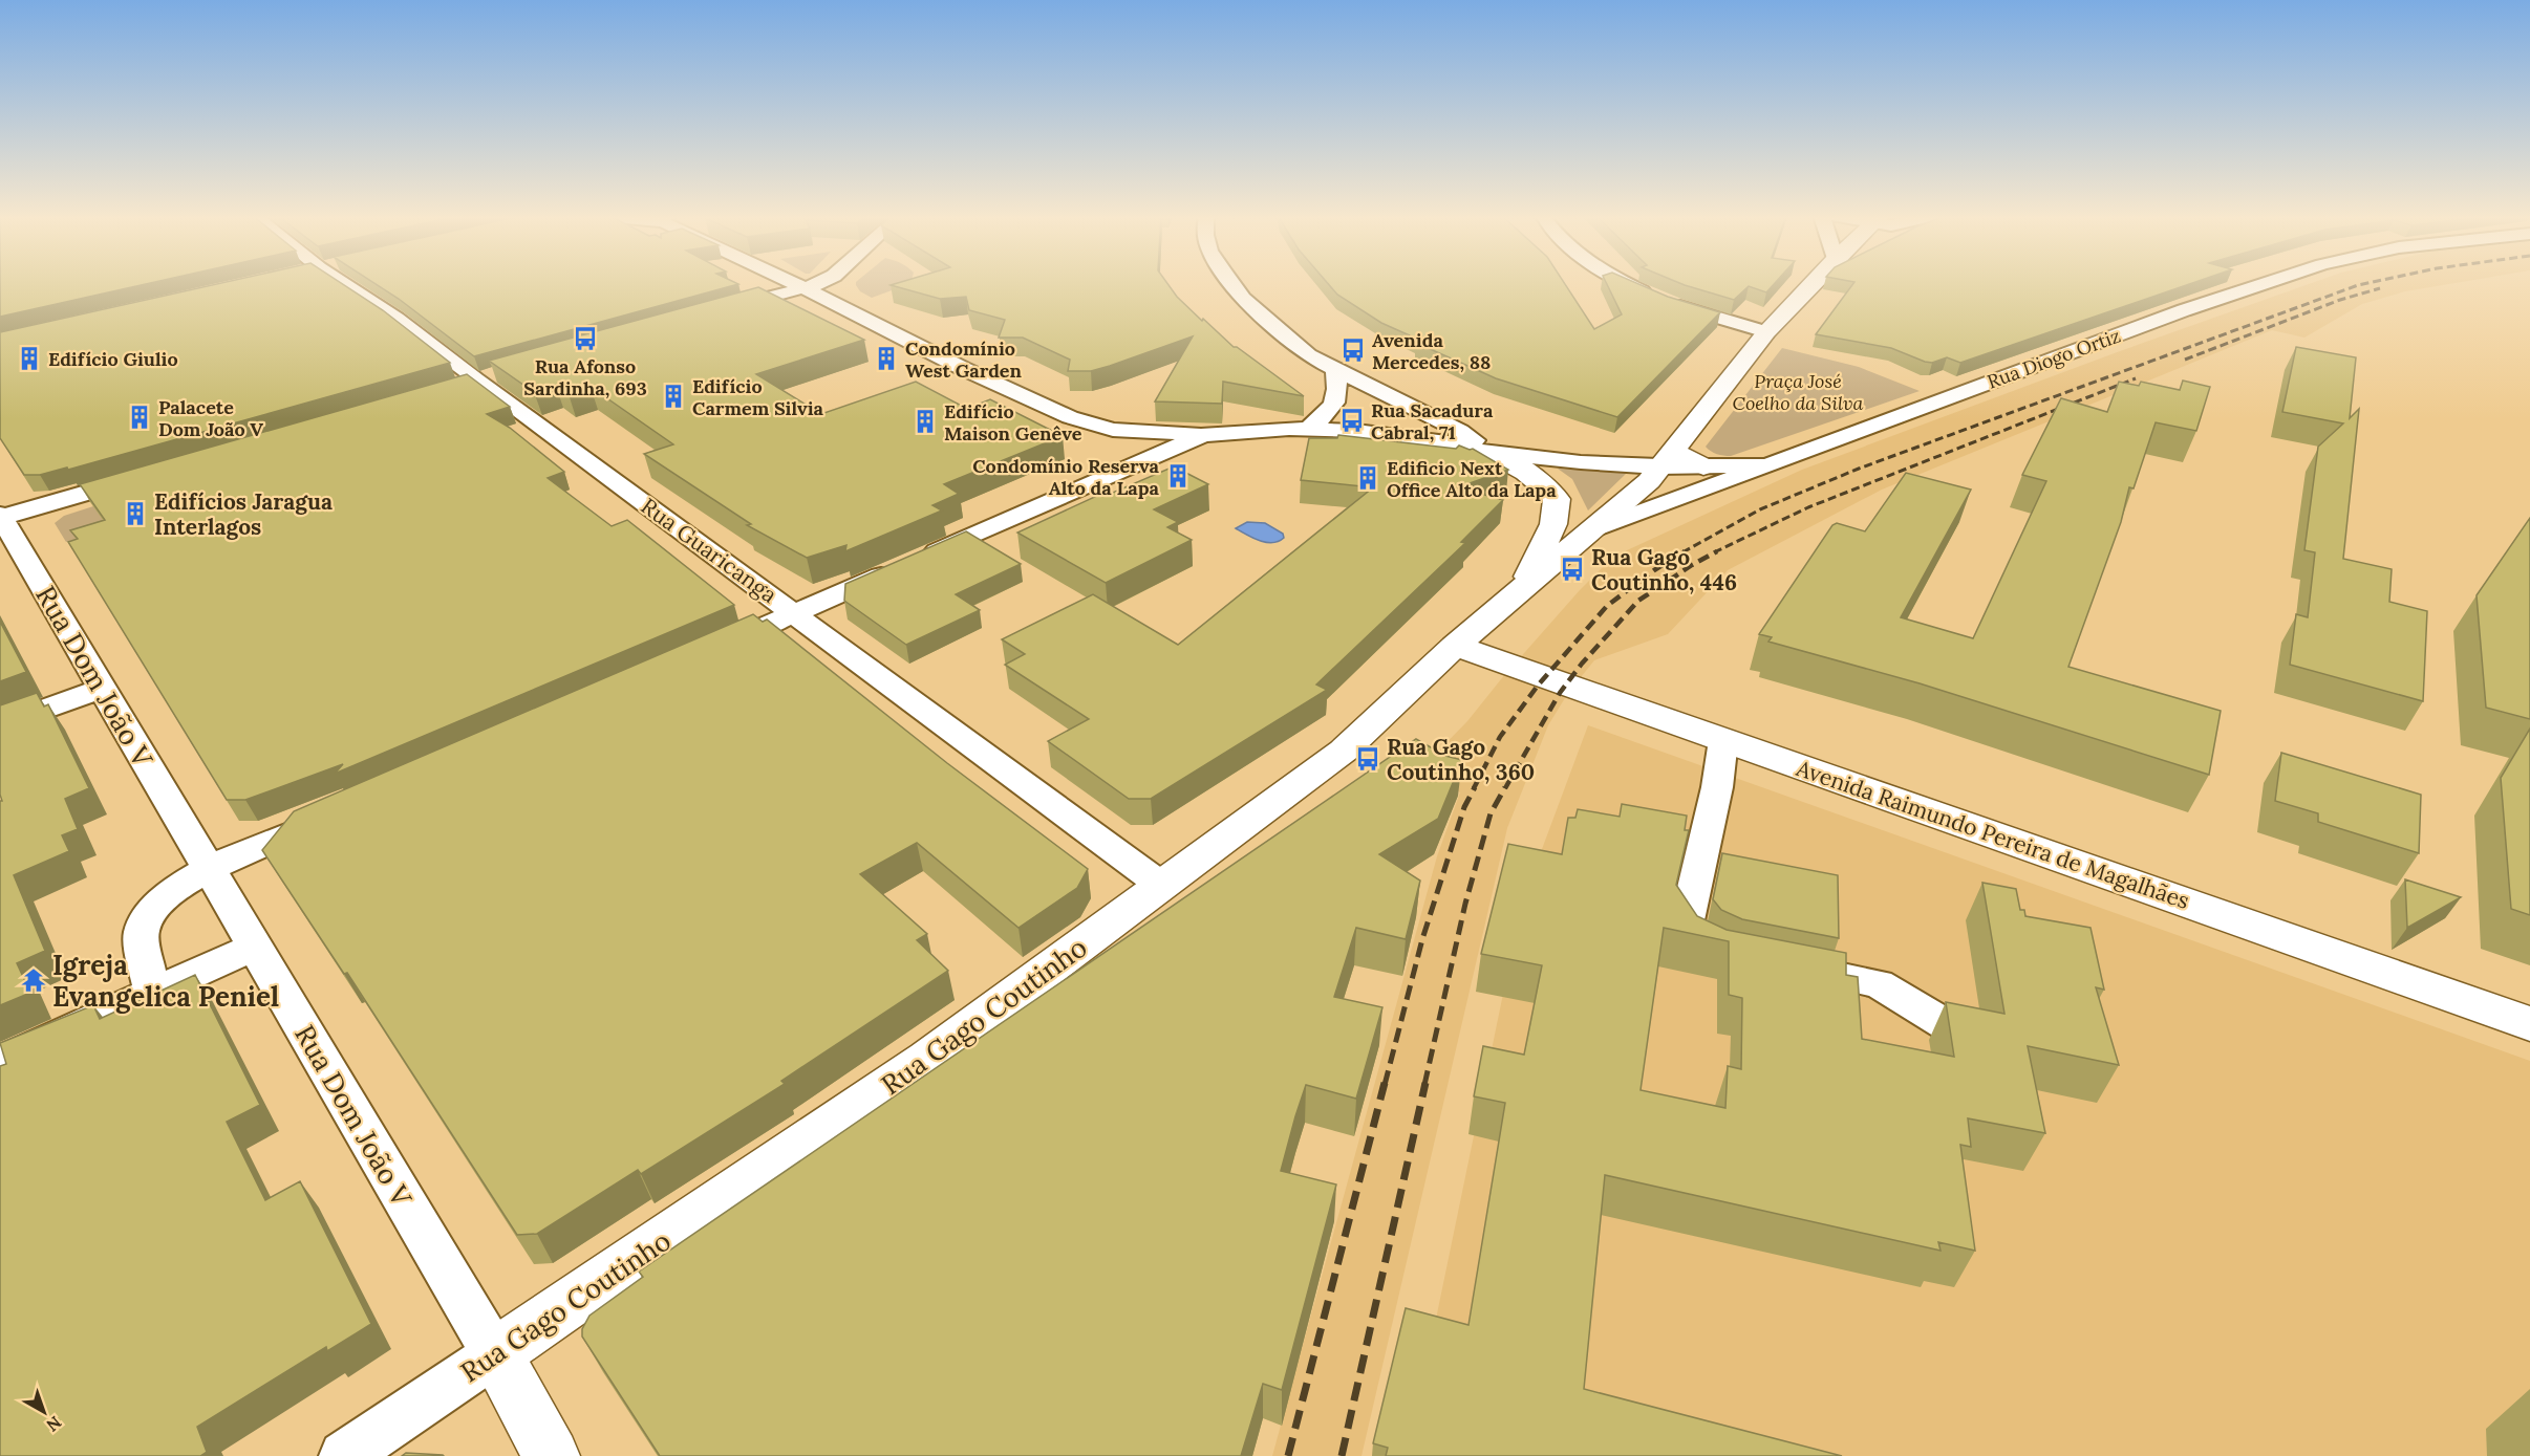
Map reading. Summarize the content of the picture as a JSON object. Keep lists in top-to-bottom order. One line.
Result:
{"streets":{"street":["Rua Diogo Ortiz","Rua Guaricanga","Rua Dom João V","Avenida Raimundo Pereira de Magalhães","Rua Gago Coutinho"]},"crossings":[["Rua Diogo Ortiz","Rua Gago Coutinho"],["Rua Guaricanga","Rua Gago Coutinho"],["Rua Dom João V","Rua Gago Coutinho"],["Avenida Raimundo Pereira de Magalhães","Rua Gago Coutinho"]],"parks":["Praça José Coelho da Silva"],"places":{"bus stop":["Rua Afonso Sardinha, 693","Avenida Mercedes, 88","Rua Sacadura Cabral, 71","Rua Gago Coutinho, 446","Rua Gago Coutinho, 360"],"building":["Edifício Giulio","Condomínio West Garden","Edifício Carmem Silvia","Palacete Dom João V","Edifício Maison Genêve","Condomínio Reserva Alto da Lapa","Edificio Next Office Alto da Lapa","Edifícios Jaragua Interlagos"],"temple":["Igreja Evangelica Peniel"]},"north":"bottom right"}
